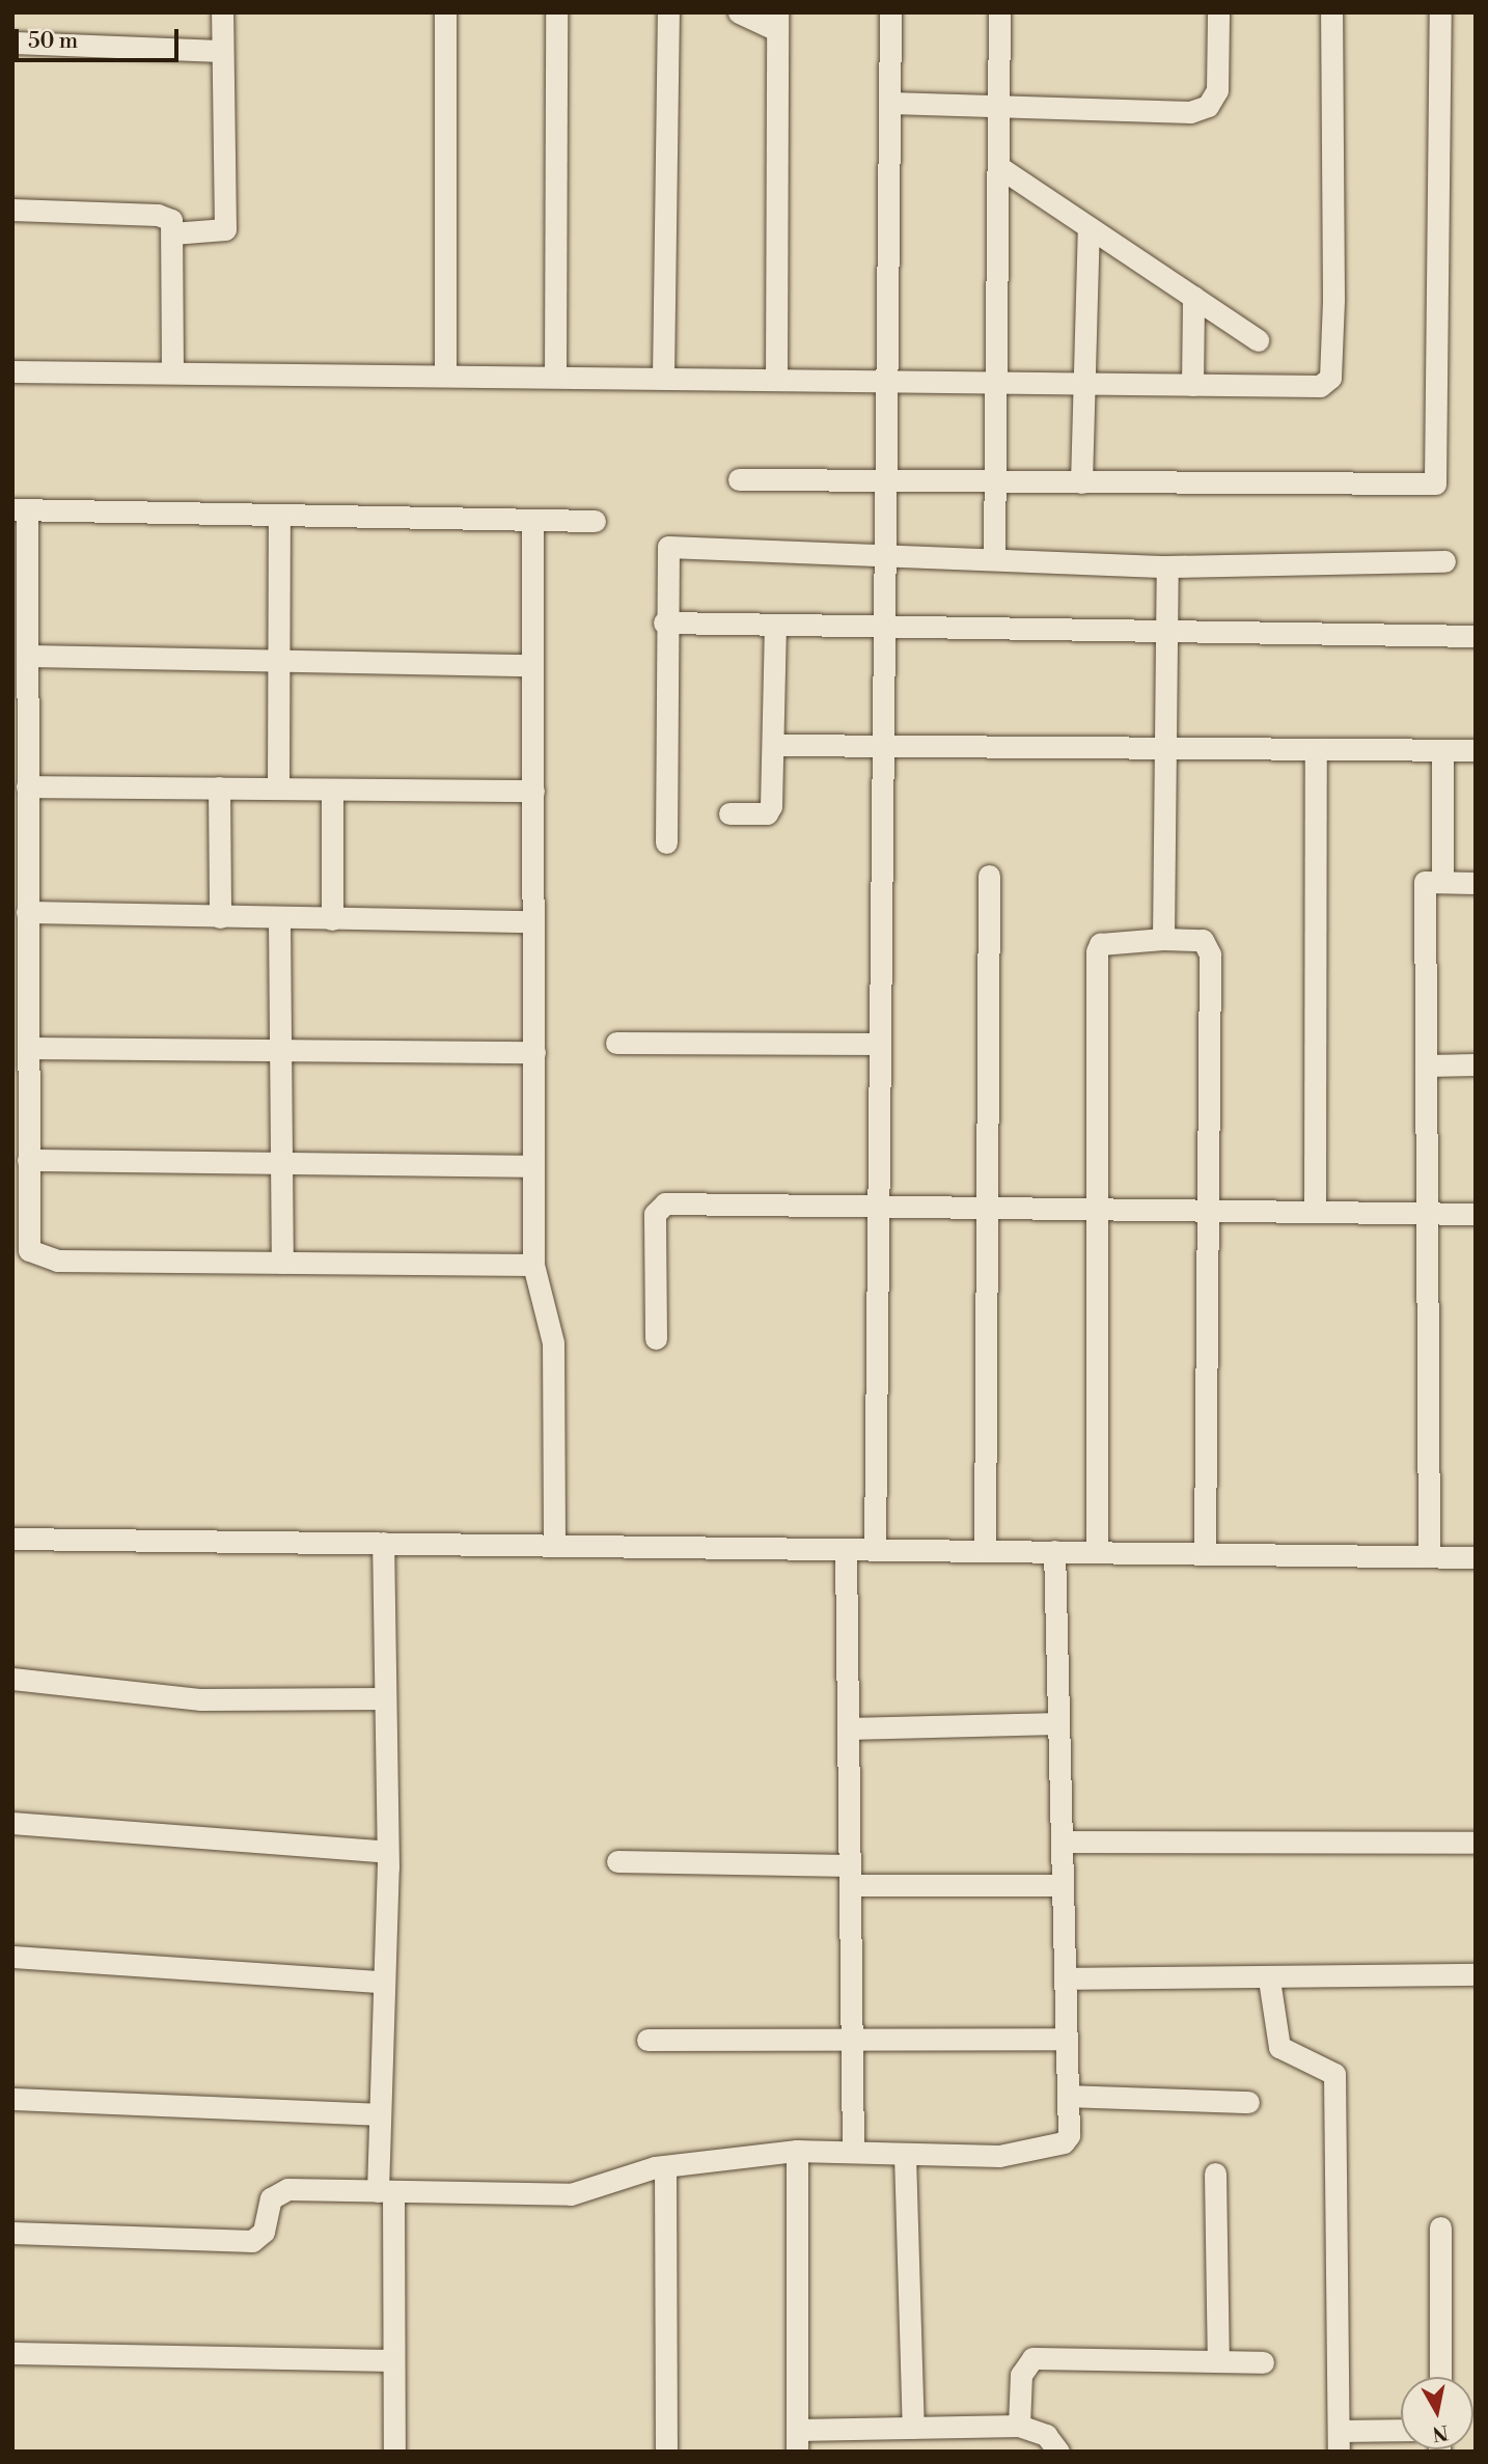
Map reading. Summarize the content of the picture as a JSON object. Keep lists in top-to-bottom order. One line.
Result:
{"scale_bar":"50 m","north":"bottom"}
